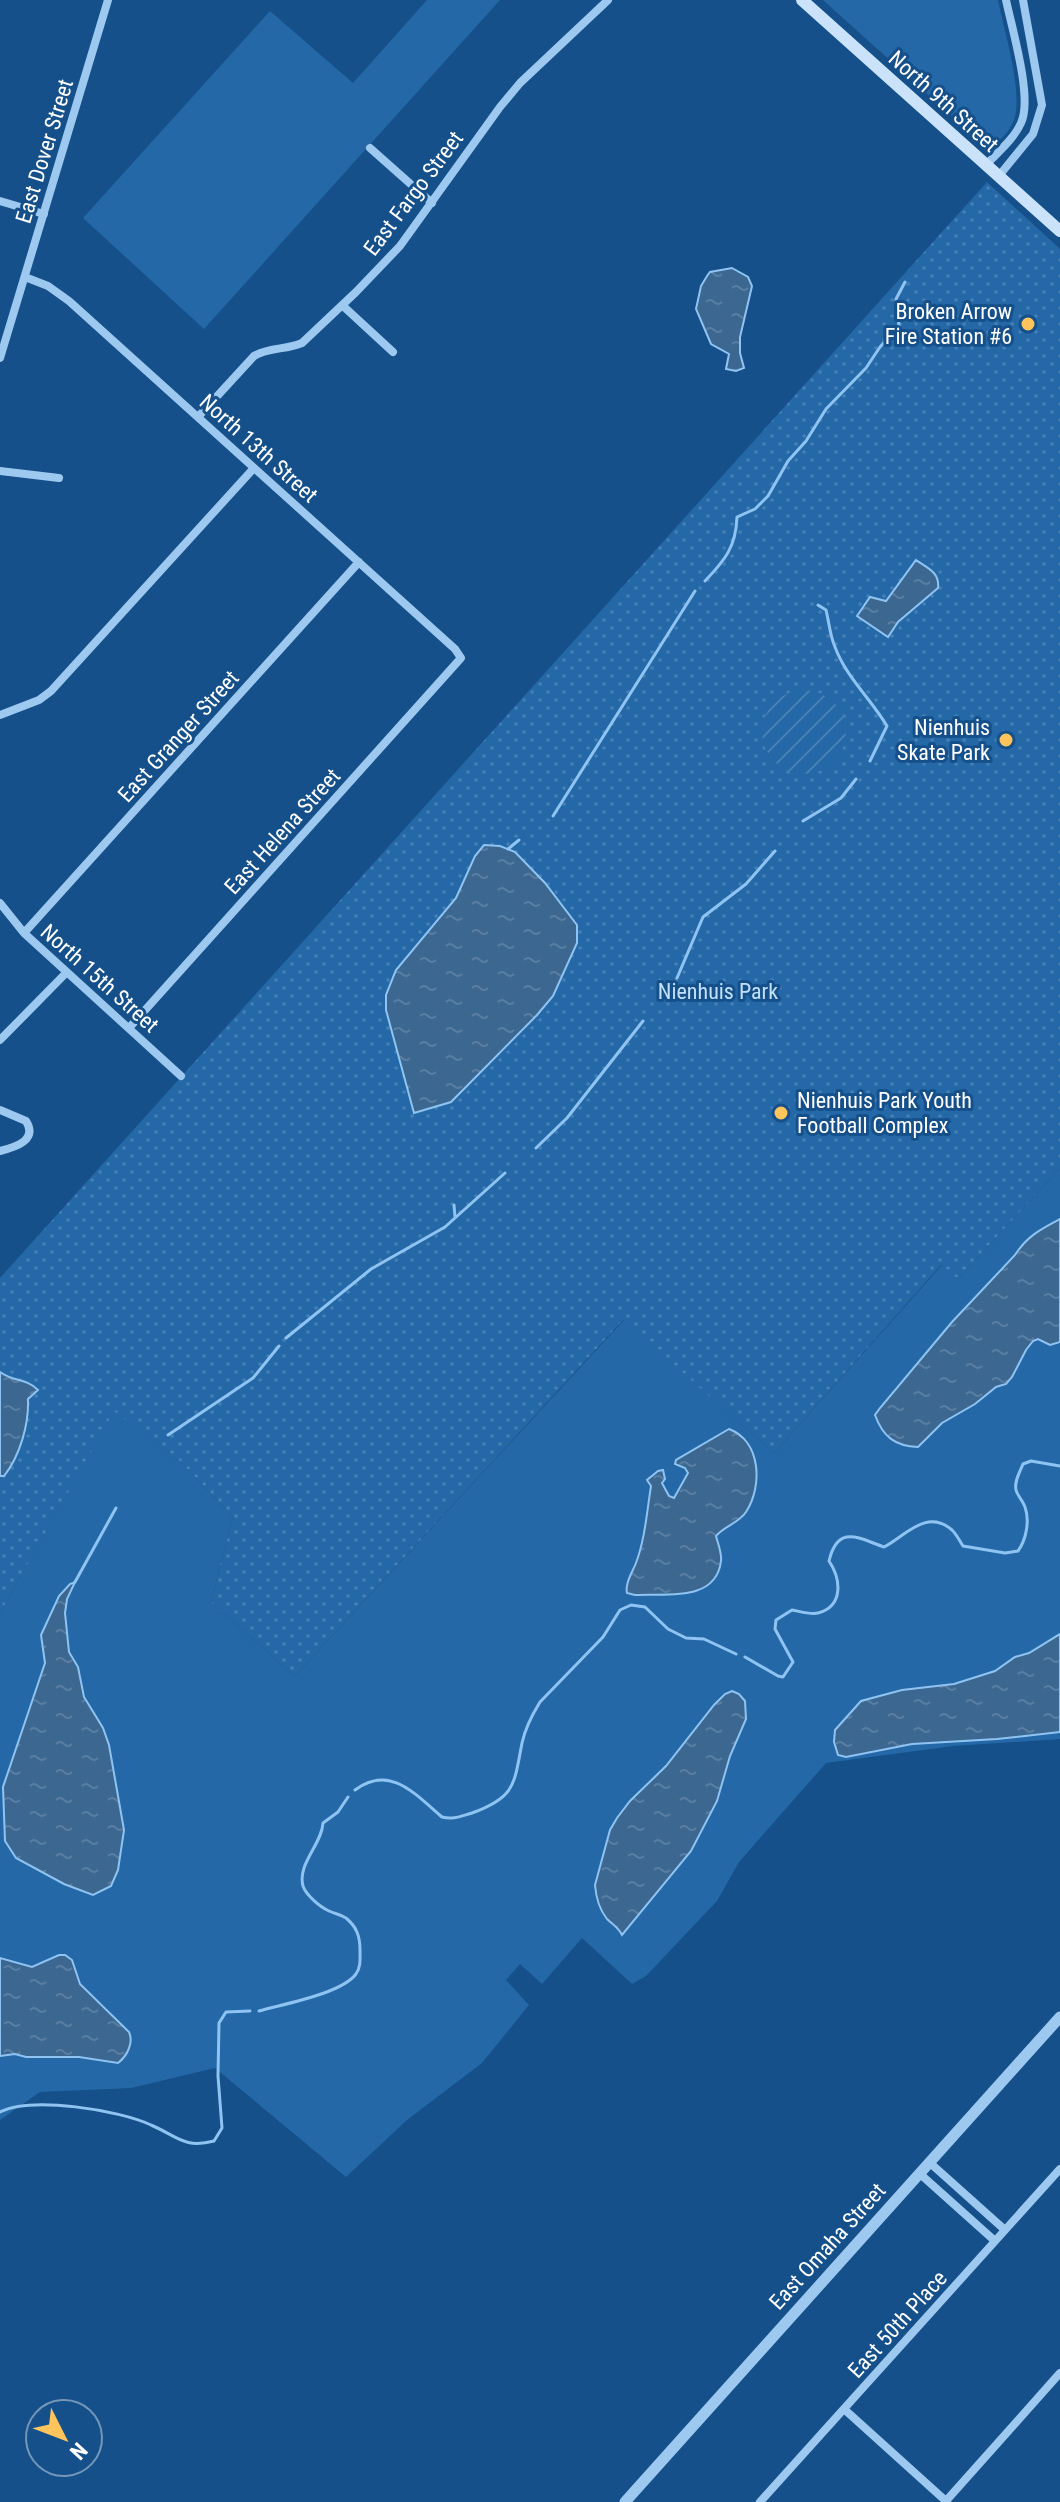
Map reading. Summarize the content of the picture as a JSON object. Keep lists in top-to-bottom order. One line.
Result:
{"streets":{"main road":["North 9th Street"],"street":["East Dover Street","East Fargo Street","North 13th Street","East Granger Street","East Helena Street","North 15th Street","East Omaha Street","East 50th Place"]},"crossings":[["East Dover Street","North 13th Street"],["East Fargo Street","North 13th Street"],["North 13th Street","East Granger Street"],["North 13th Street","East Helena Street"],["East Granger Street","North 15th Street"],["East Helena Street","North 15th Street"]],"parks":["Nienhuis Park"],"places":["Broken Arrow Fire Station #6","Nienhuis Skate Park","Nienhuis Park Youth Football Complex"],"north":"bottom right"}
